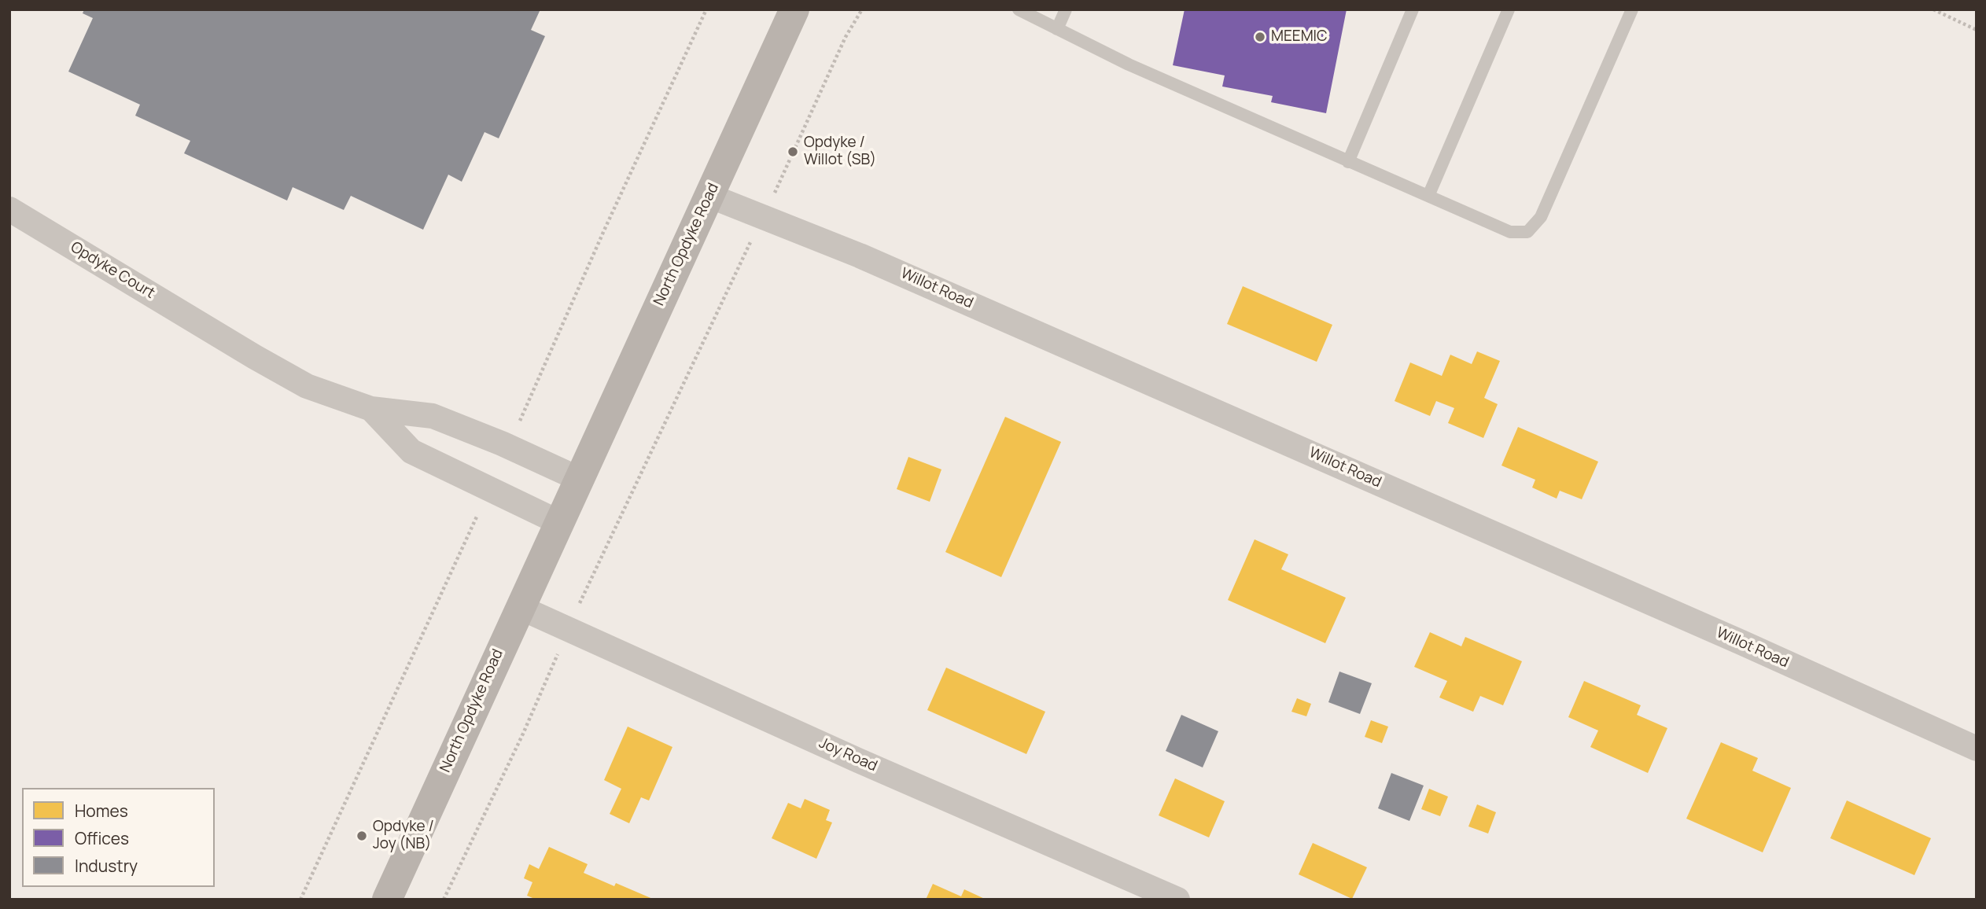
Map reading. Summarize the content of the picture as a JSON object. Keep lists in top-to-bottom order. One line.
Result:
{"streets":{"main road":["North Opdyke Road"],"street":["Opdyke Court","Willot Road","Joy Road"]},"crossings":[["North Opdyke Road","Willot Road"],["North Opdyke Road","Joy Road"]],"places":["MEEMIC","Opdyke / Willot (SB)","Opdyke / Joy (NB)"],"legend":["Homes","Offices","Industry"]}
